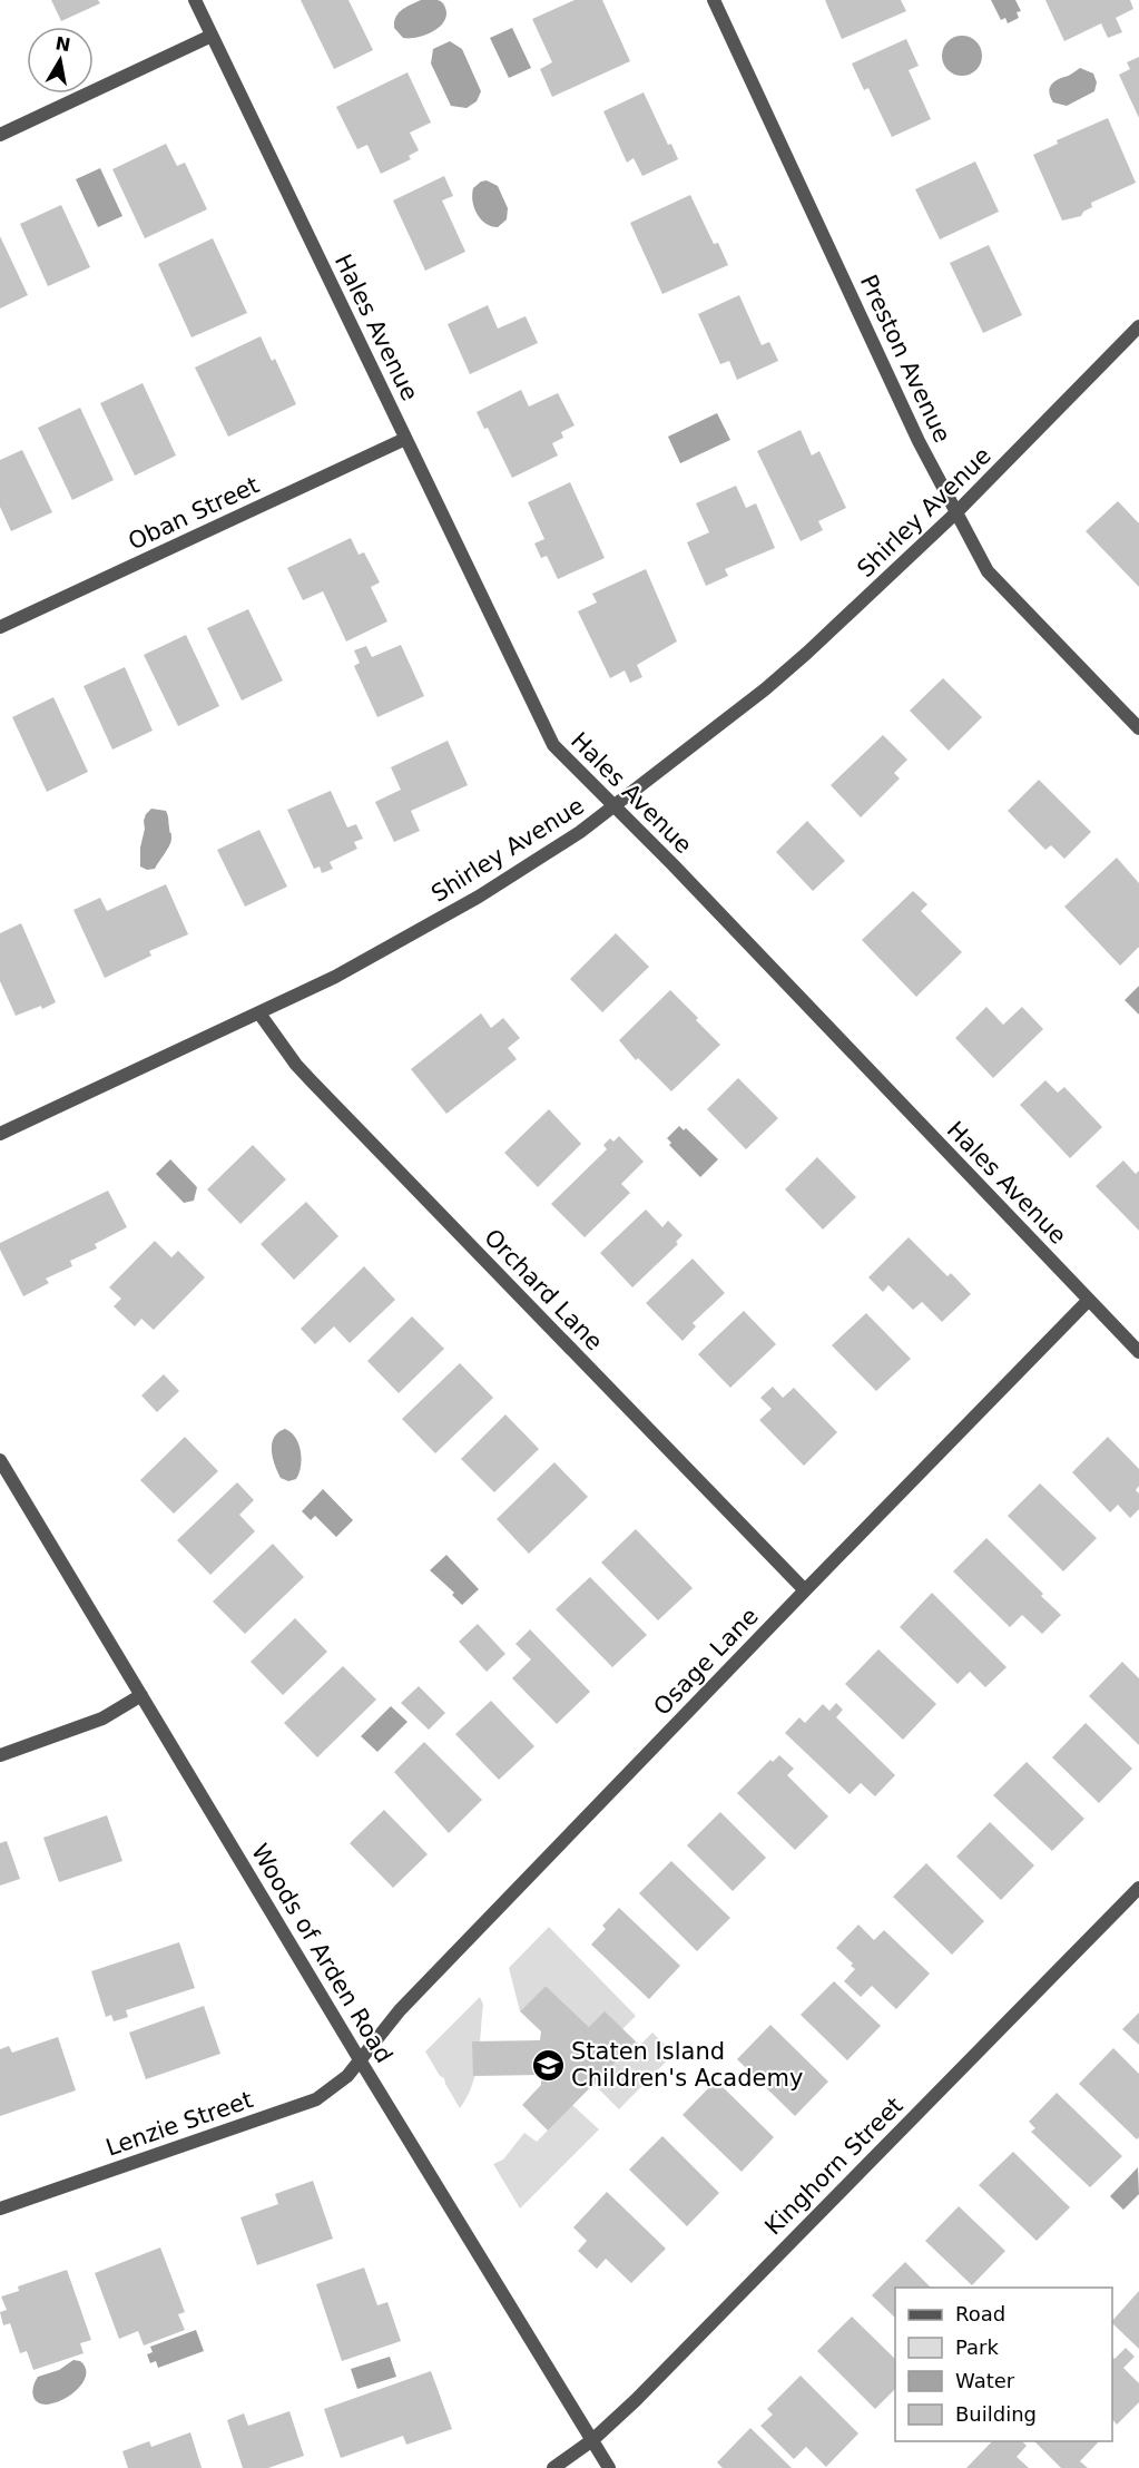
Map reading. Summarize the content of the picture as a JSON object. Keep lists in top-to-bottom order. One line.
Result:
{"streets":{"street":["Hales Avenue","Preston Avenue","Shirley Avenue","Oban Street","Orchard Lane","Osage Lane","Woods of Arden Road","Lenzie Street","Kinghorn Street"]},"crossings":[["Hales Avenue","Shirley Avenue"],["Hales Avenue","Oban Street"],["Hales Avenue","Osage Lane"],["Preston Avenue","Shirley Avenue"],["Shirley Avenue","Orchard Lane"],["Orchard Lane","Osage Lane"],["Osage Lane","Woods of Arden Road"],["Osage Lane","Lenzie Street"],["Woods of Arden Road","Lenzie Street"],["Woods of Arden Road","Kinghorn Street"]],"places":{"school or university":["Staten Island Children's Academy"]},"legend":["Road","Park","Water","Building"],"north":"top"}
